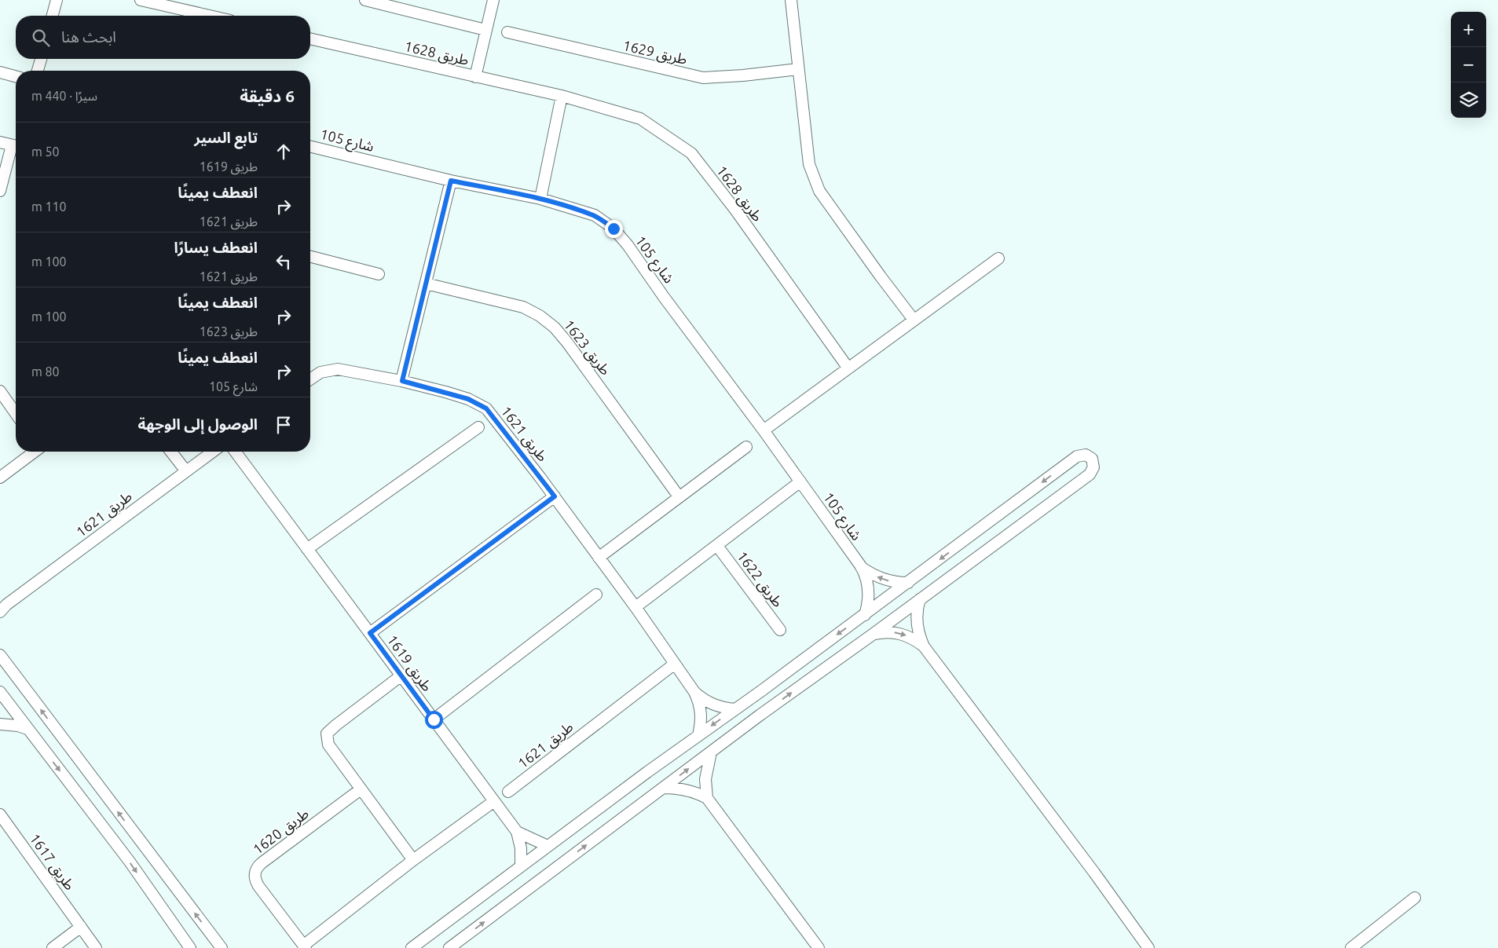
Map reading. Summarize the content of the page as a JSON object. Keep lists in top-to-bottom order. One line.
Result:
{"streets":{"street":["طريق 1629","طريق 1628","شارع 105","طريق 1623","طريق 1621","طريق 1622","طريق 1619","طريق 1620","طريق 1617"]},"crossings":[["شارع 105","طريق 1622"],["طريق 1621","طريق 1622"],["طريق 1619","طريق 1620"]],"page":{"map_buttons":["+","−"],"search":"ابحث هنا","heading":["6 دقيقة","سيرًا · 440 m"],"list":[["تابع السير","طريق 1619","50 m"],["انعطف يمينًا","طريق 1621","110 m"],["انعطف يسارًا","طريق 1621","100 m"],["انعطف يمينًا","طريق 1623","100 m"],["انعطف يمينًا","شارع 105","80 m"],"الوصول إلى الوجهة"]}}
